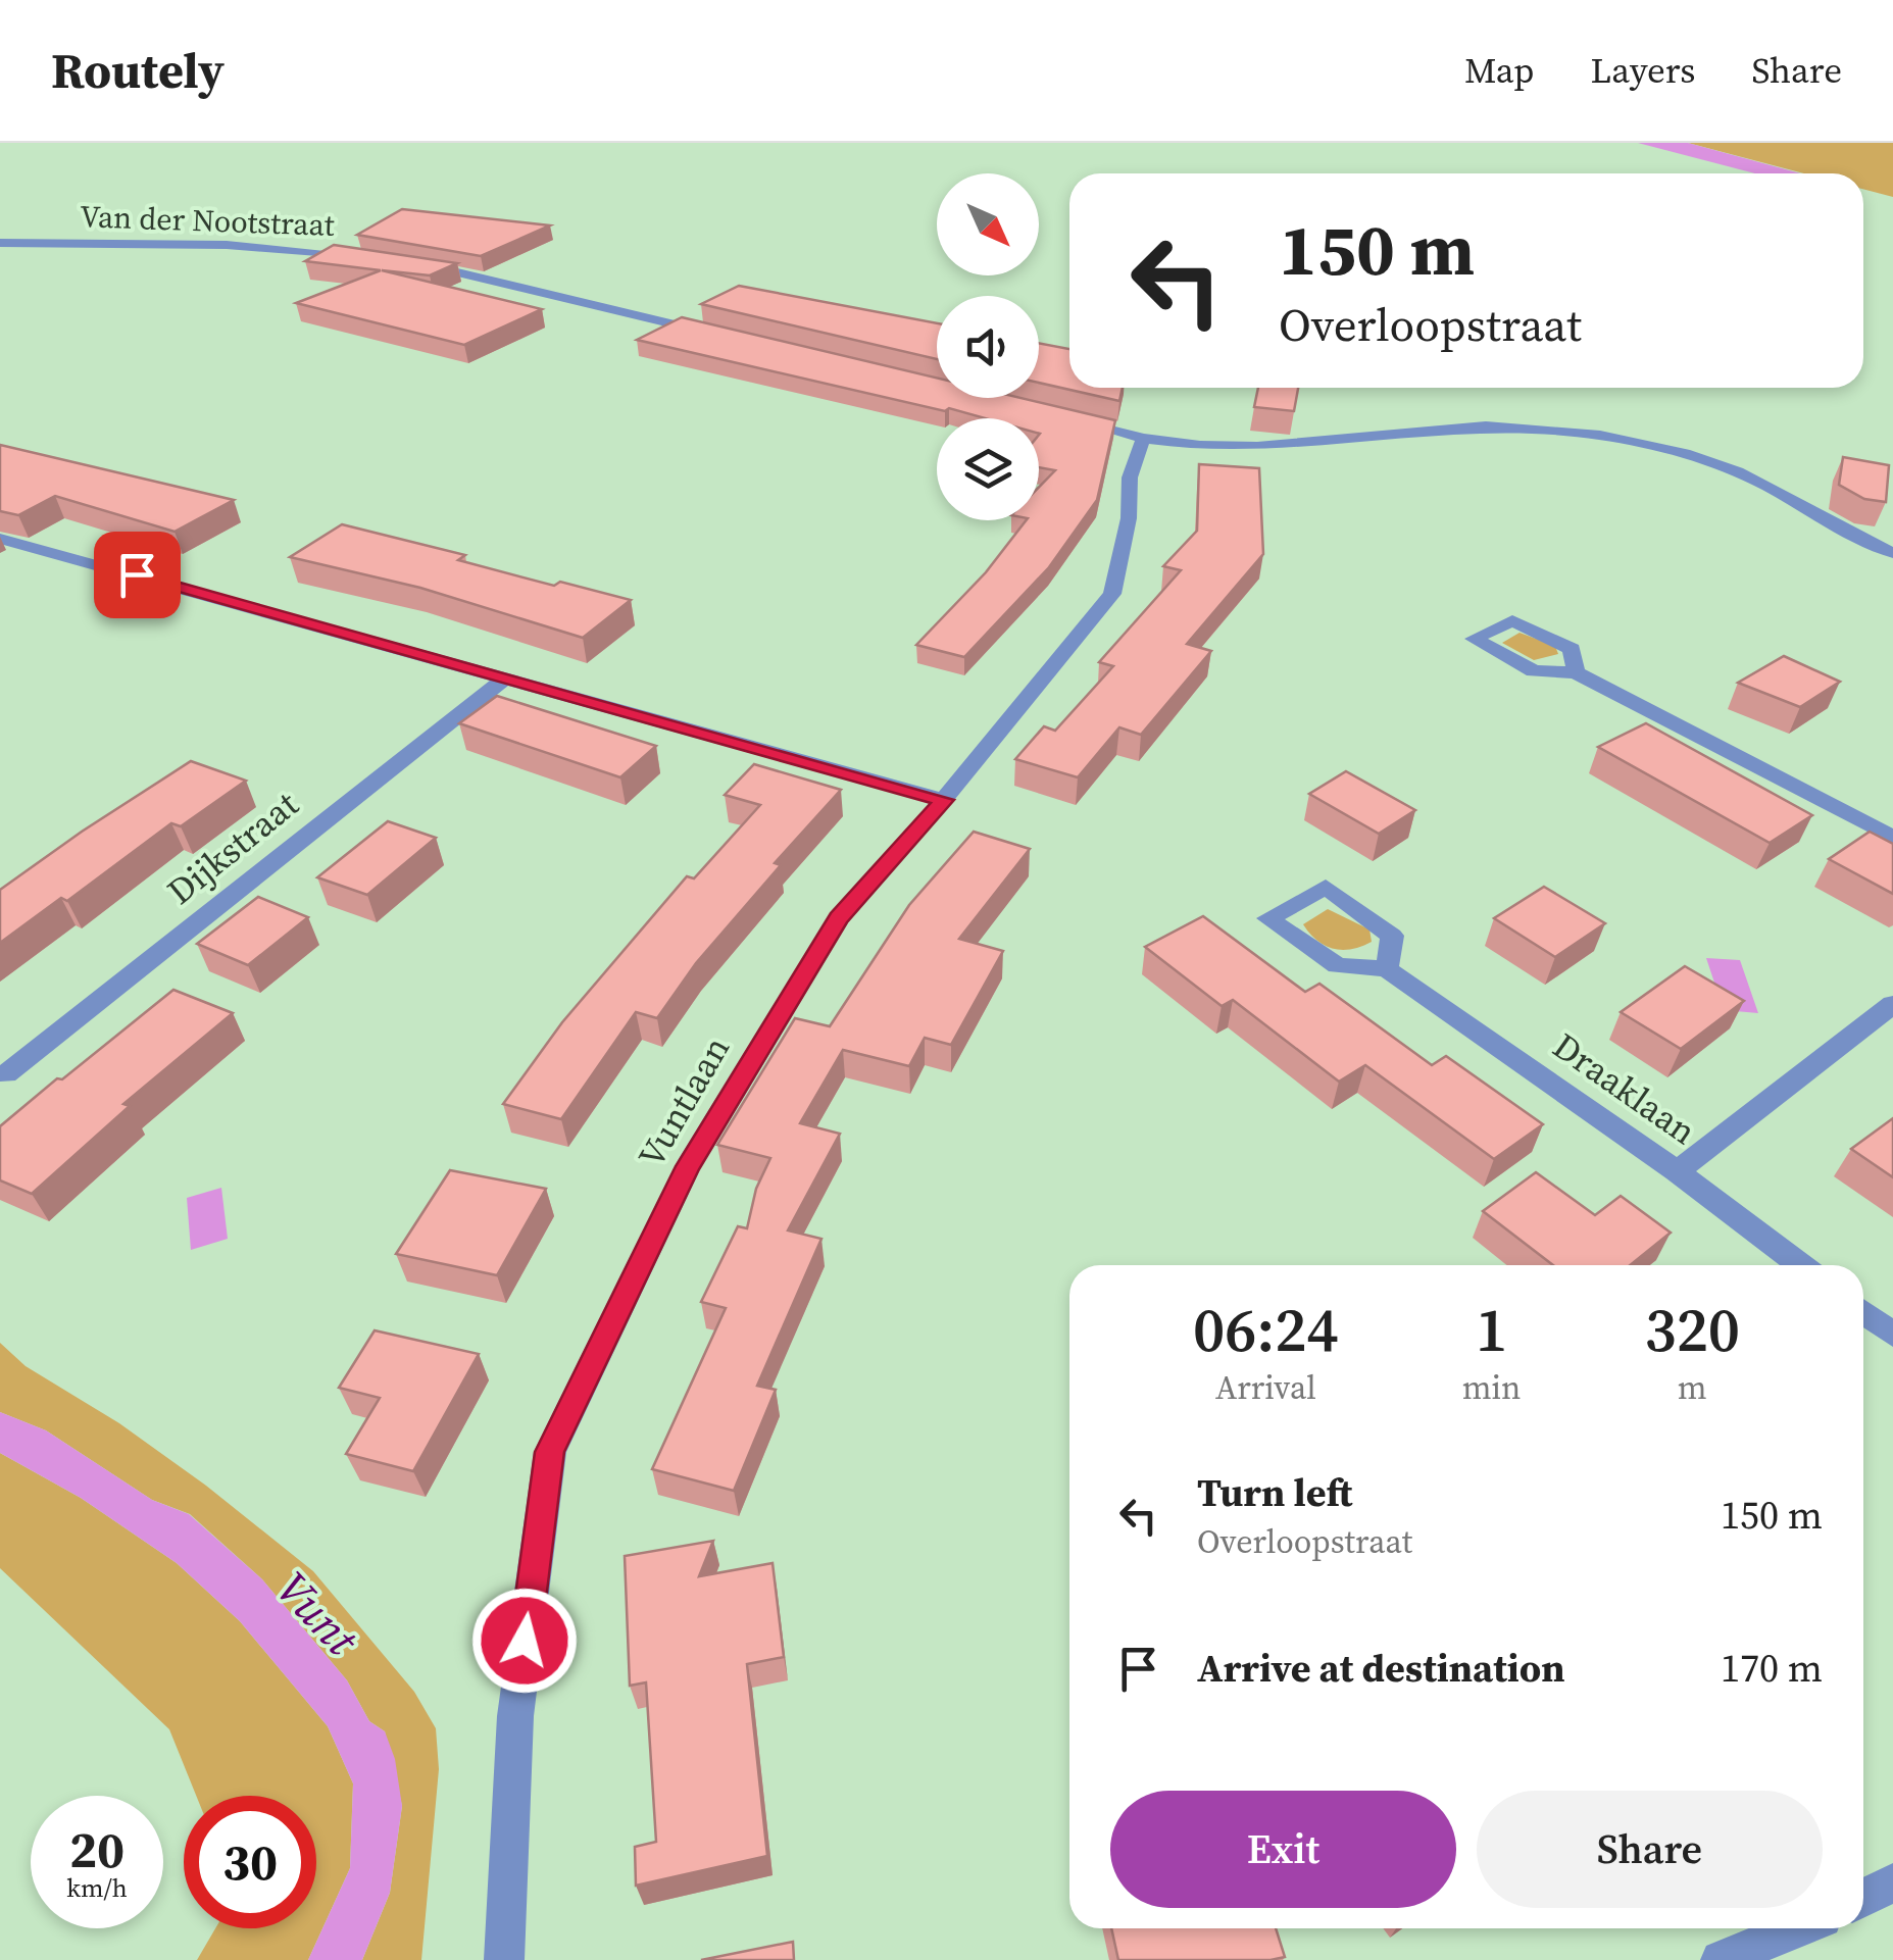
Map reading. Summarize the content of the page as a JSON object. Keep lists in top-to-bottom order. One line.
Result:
{"streets":{"street":["Van der Nootstraat","Dijkstraat","Draaklaan","Vuntlaan"]},"water":["Vunt"],"north":"bottom right","page":{"header":"Routely","nav":["Map","Layers","Share"],"turn":["150 m","Overloopstraat"],"eta":["06:24","Arrival","1","min","320","m"],"list":[{"name":"Turn left","note":"Overloopstraat","value":"150 m"},{"name":"Arrive at destination","value":"170 m"}],"buttons":["Exit","Share"],"speed":"20 km/h","limit":"30"}}
